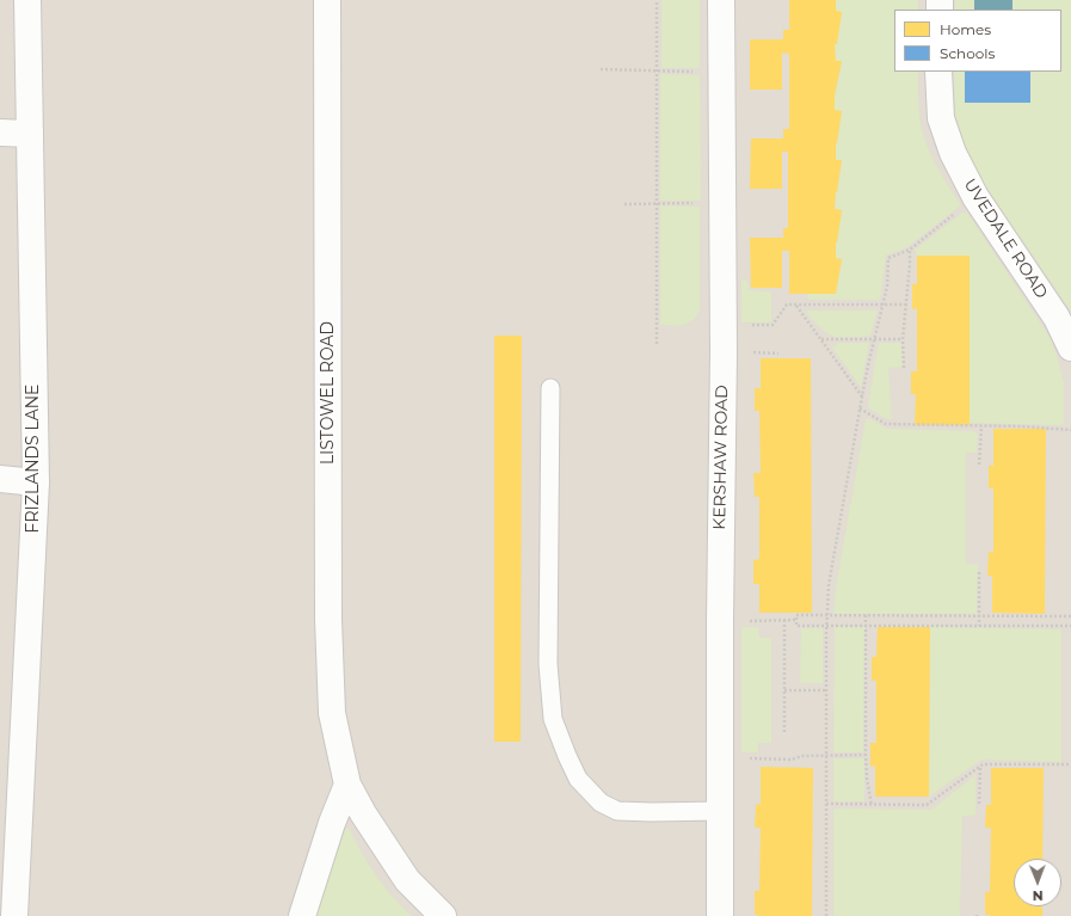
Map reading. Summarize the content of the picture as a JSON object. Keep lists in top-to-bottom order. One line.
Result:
{"streets":{"street":["UVEDALE ROAD","LISTOWEL ROAD","KERSHAW ROAD","FRIZLANDS LANE"]},"legend":["Homes","Schools"],"north":"bottom"}
